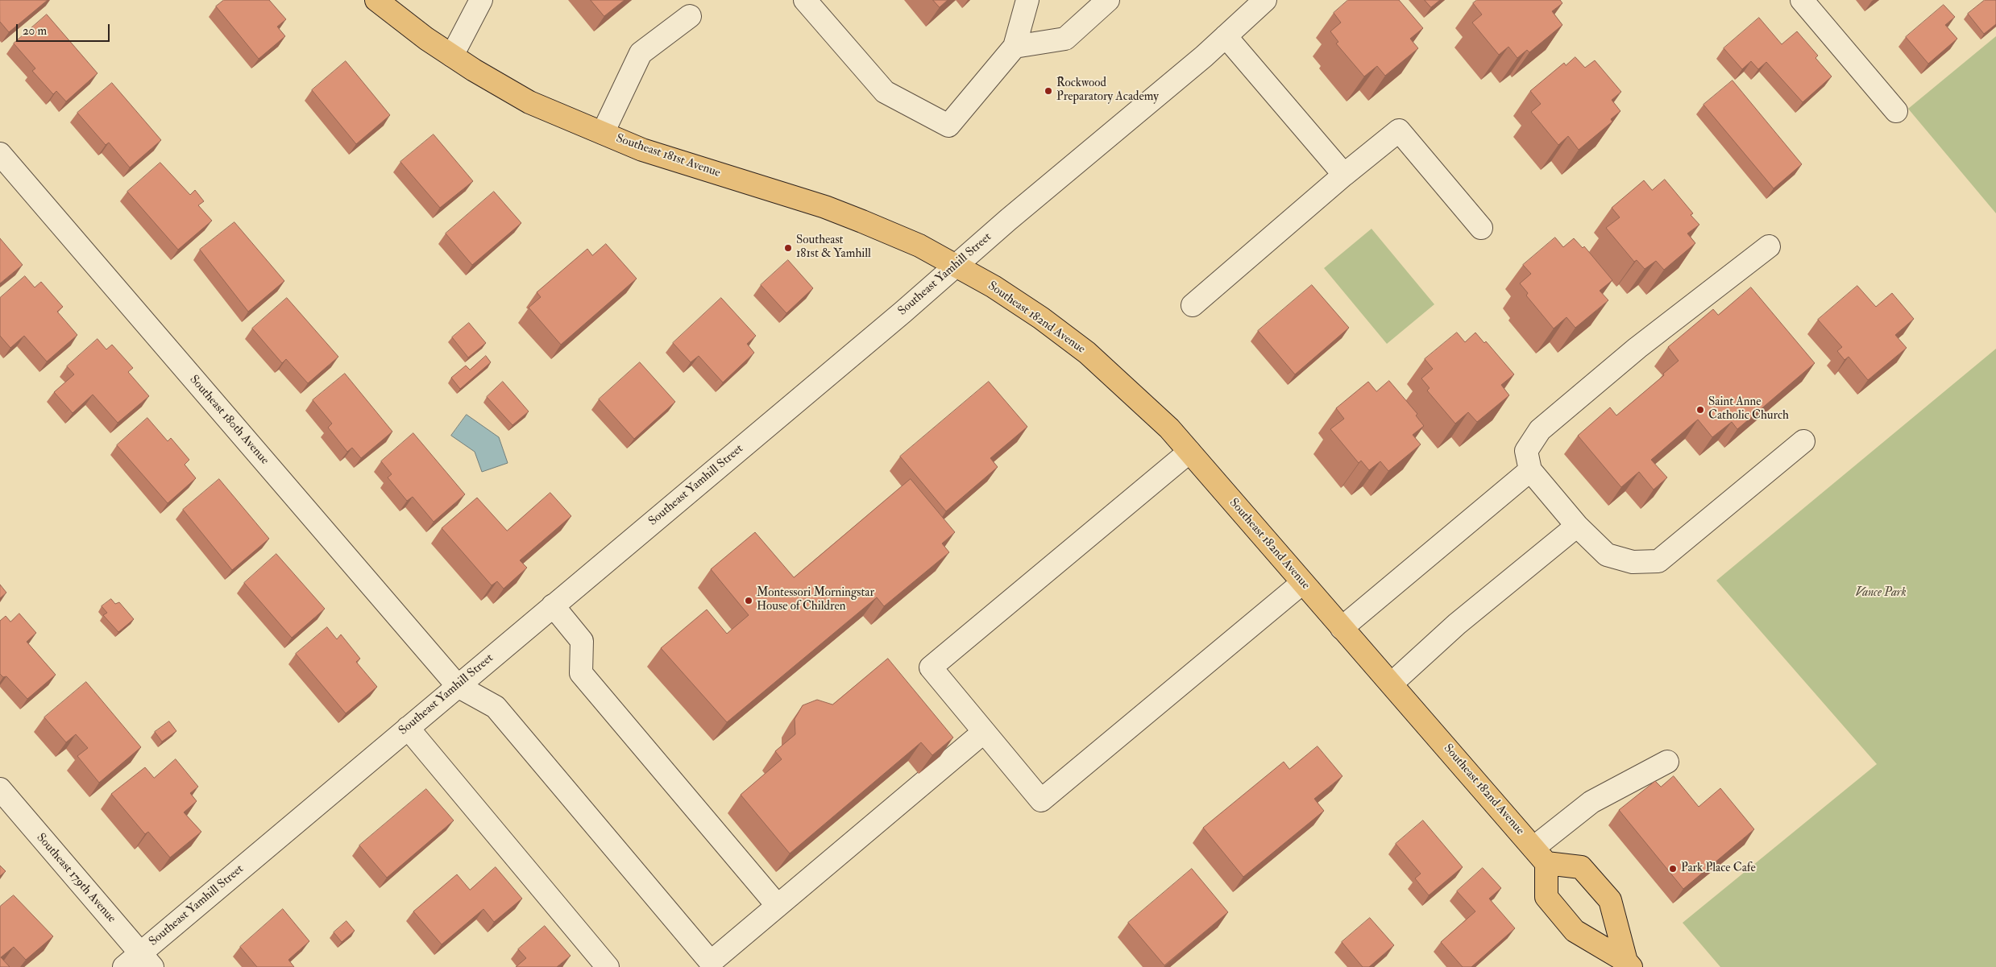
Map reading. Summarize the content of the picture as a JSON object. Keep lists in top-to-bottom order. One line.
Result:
{"streets":{"main road":["Southeast 181st Avenue","Southeast 182nd Avenue"],"street":["Southeast Yamhill Street","Southeast 180th Avenue","Southeast 179th Avenue"]},"crossings":[["Southeast 181st Avenue","Southeast Yamhill Street"],["Southeast 181st Avenue","Southeast 182nd Avenue"],["Southeast Yamhill Street","Southeast 182nd Avenue"],["Southeast Yamhill Street","Southeast 180th Avenue"],["Southeast Yamhill Street","Southeast 179th Avenue"]],"parks":["Vance Park"],"places":["Rockwood Preparatory Academy","Southeast 181st & Yamhill","Saint Anne Catholic Church","Montessori Morningstar House of Children","Park Place Cafe"],"scale_bar":"20 m"}
